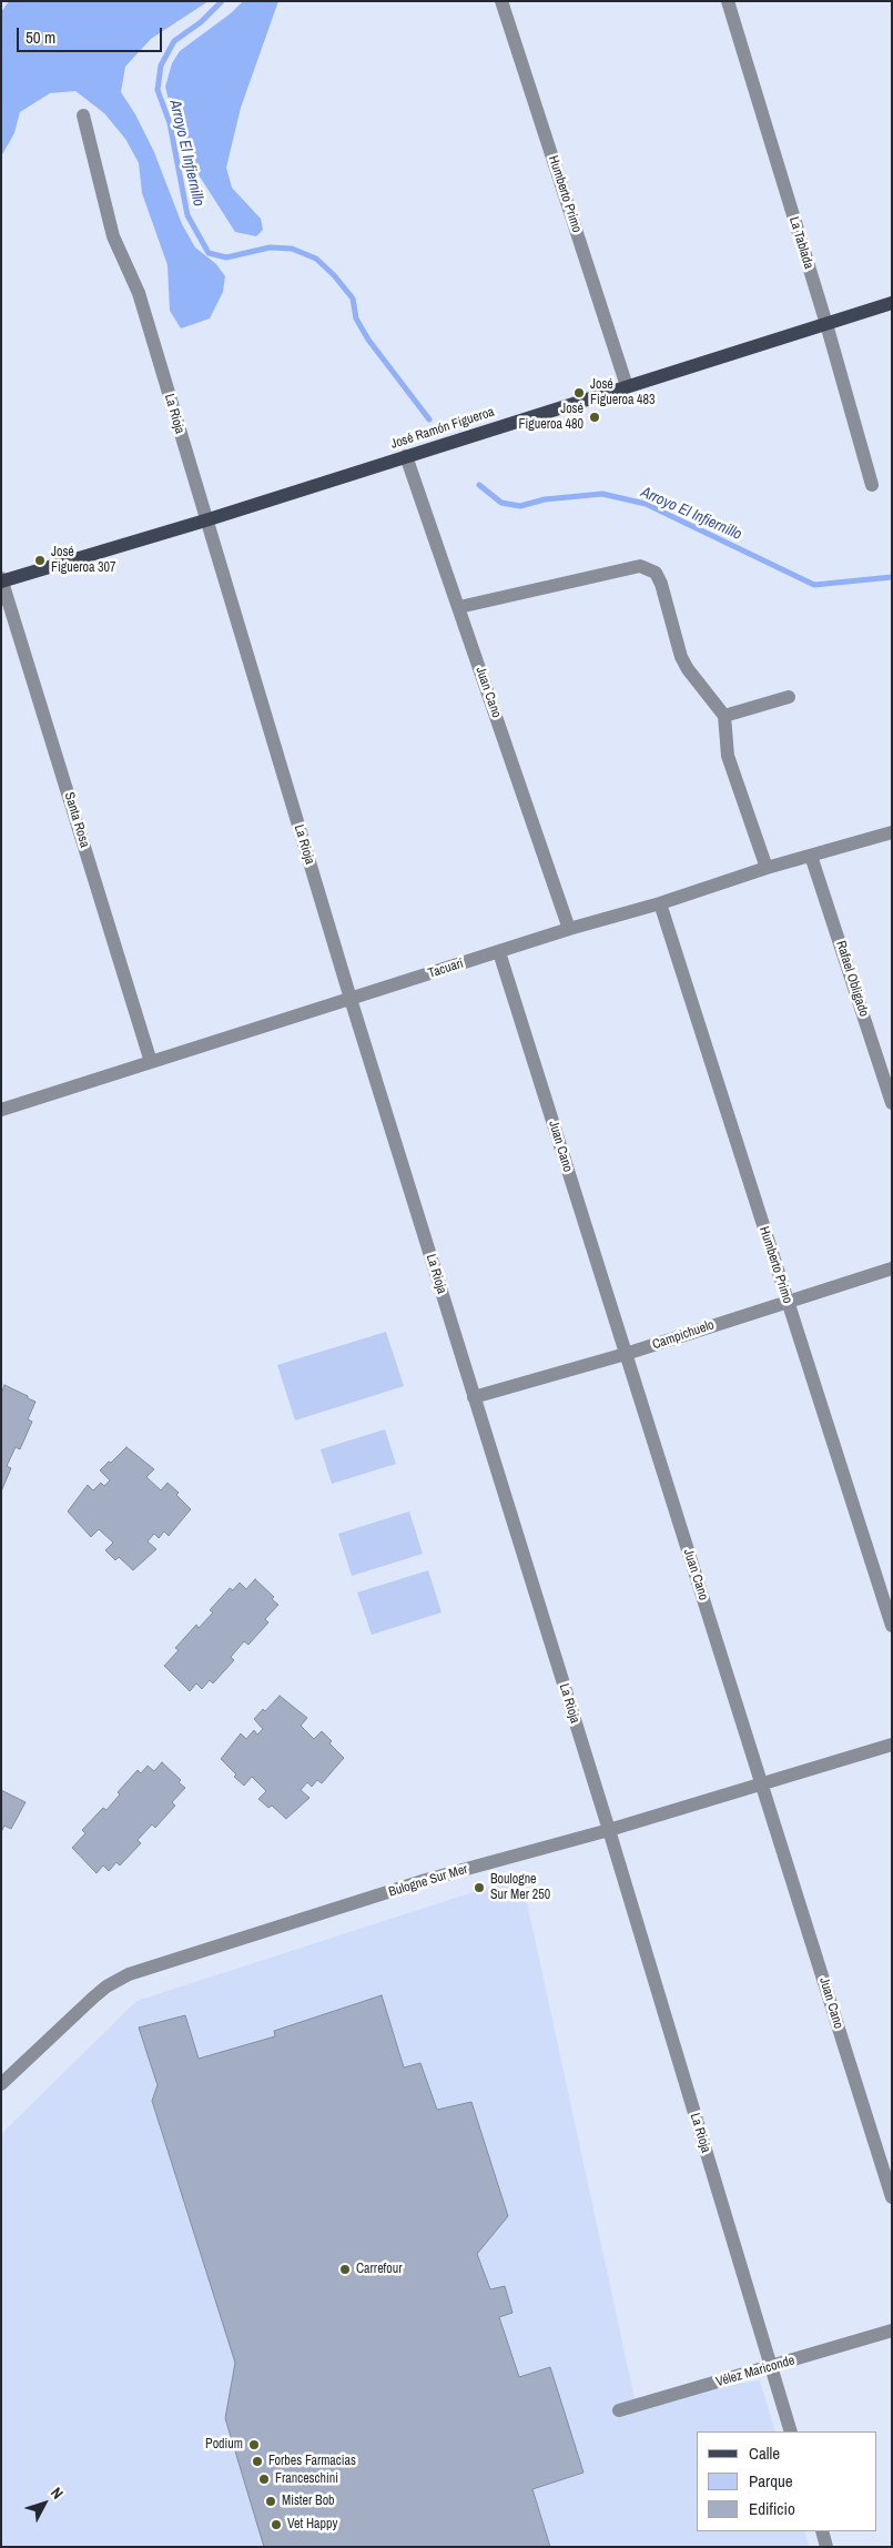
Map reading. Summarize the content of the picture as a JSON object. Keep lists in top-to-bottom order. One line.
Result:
{"streets":{"main road":["José Ramón Figueroa"],"street":["Humberto Primo","La Tablada","La Rioja","Juan Cano","Santa Rosa","Tacuarí","Rafael Obligado","Campichuelo","Bulogne Sur Mer","Vélez Mariconde"]},"crossings":[["Humberto Primo","José Ramón Figueroa"],["Humberto Primo","Tacuarí"],["Humberto Primo","Campichuelo"],["La Tablada","José Ramón Figueroa"],["La Rioja","José Ramón Figueroa"],["La Rioja","Tacuarí"],["La Rioja","Campichuelo"],["La Rioja","Bulogne Sur Mer"],["La Rioja","Vélez Mariconde"],["José Ramón Figueroa","Juan Cano"],["José Ramón Figueroa","Santa Rosa"],["Juan Cano","Tacuarí"],["Juan Cano","Campichuelo"],["Juan Cano","Bulogne Sur Mer"],["Santa Rosa","Tacuarí"],["Tacuarí","Rafael Obligado"]],"water":["Arroyo El Infiernillo"],"places":["José Figueroa 483","José Figueroa 480","José Figueroa 307","Boulogne Sur Mer 250","Carrefour","Podium","Forbes Farmacias","Franceschini","Mister Bob","Vet Happy"],"legend":["Calle","Parque","Edificio"],"scale_bar":"50 m","north":"top right"}
